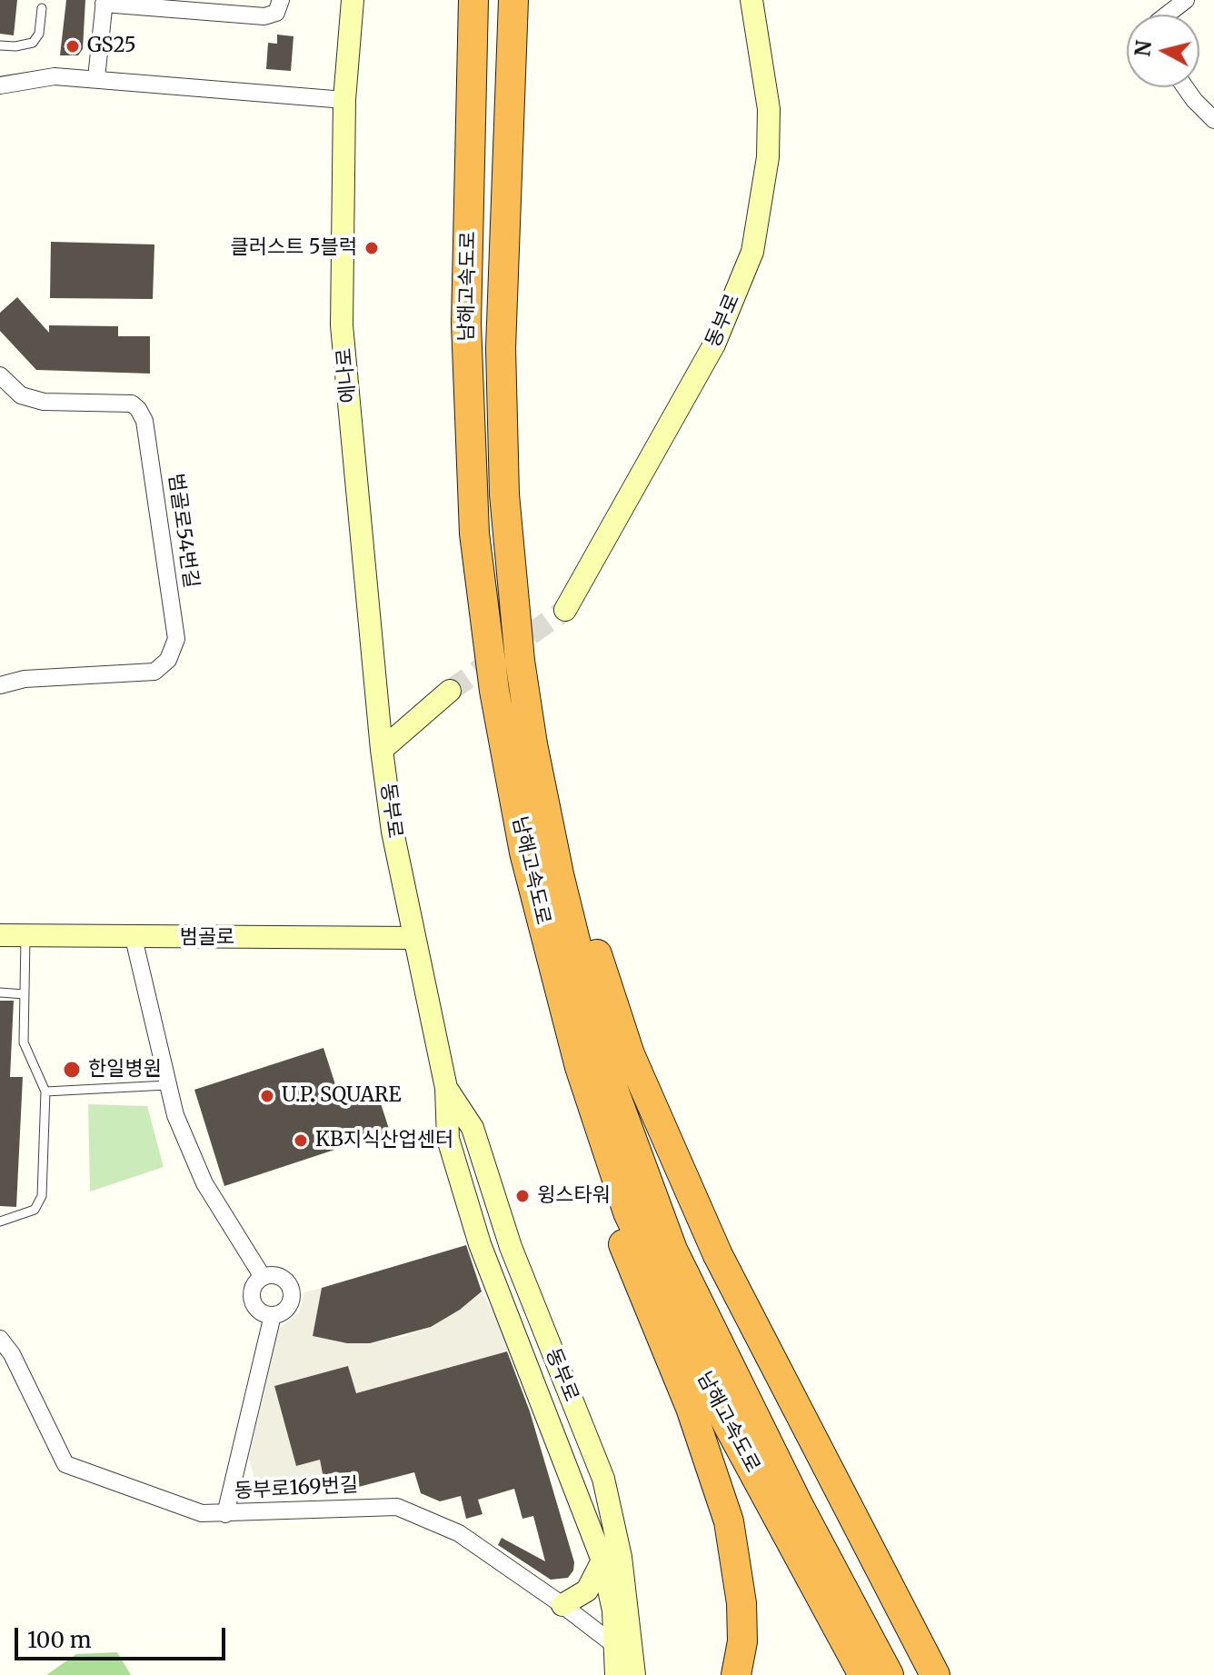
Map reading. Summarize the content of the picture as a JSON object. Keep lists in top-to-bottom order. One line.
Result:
{"streets":{"highway":["남해고속도로"],"street":["동부로","에나로","범골로54번길","범골로","동부로169번길"]},"crossings":[["동부로","에나로"],["동부로","범골로"],["동부로","동부로169번길"]],"places":["GS25","클러스트 5블럭","한일병원","U.P. SQUARE","KB지식산업센터","윙스타워"],"scale_bar":"100 m","north":"left"}
